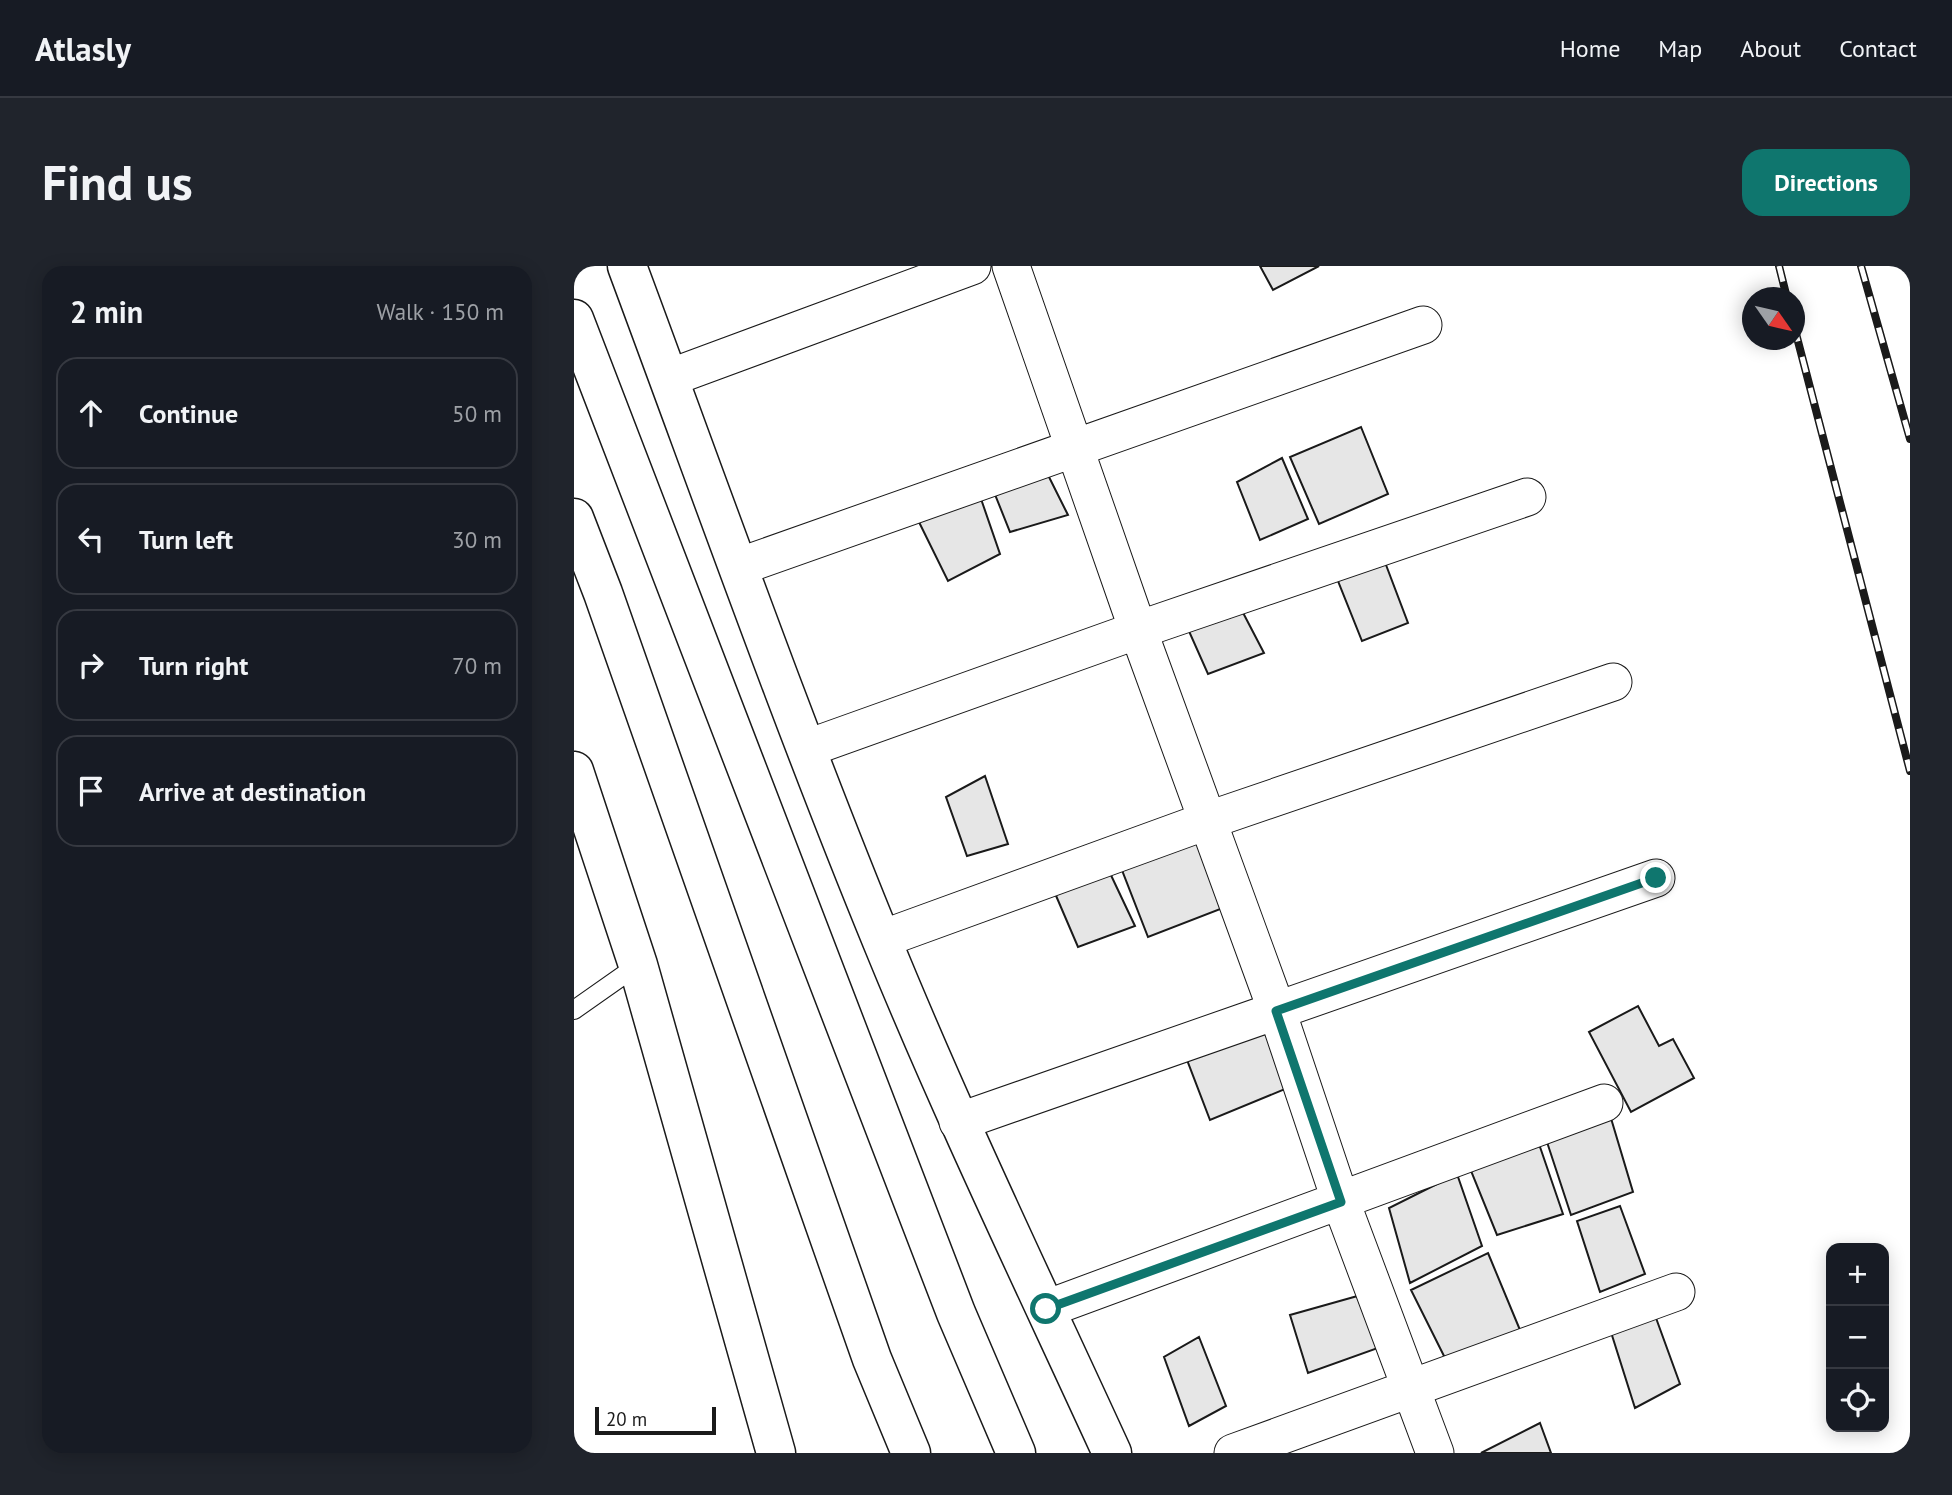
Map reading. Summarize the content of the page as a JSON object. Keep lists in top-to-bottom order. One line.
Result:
{"scale_bar":"20 m","north":"bottom right","page":{"header":"Atlasly","nav":["Home","Map","About","Contact"],"buttons":"Directions","title":"Find us","heading":["2 min","Walk · 150 m"],"list":[["Continue","50 m"],["Turn left","30 m"],["Turn right","70 m"],"Arrive at destination"],"map_buttons":["+","−"],"scale":"20 m"}}
